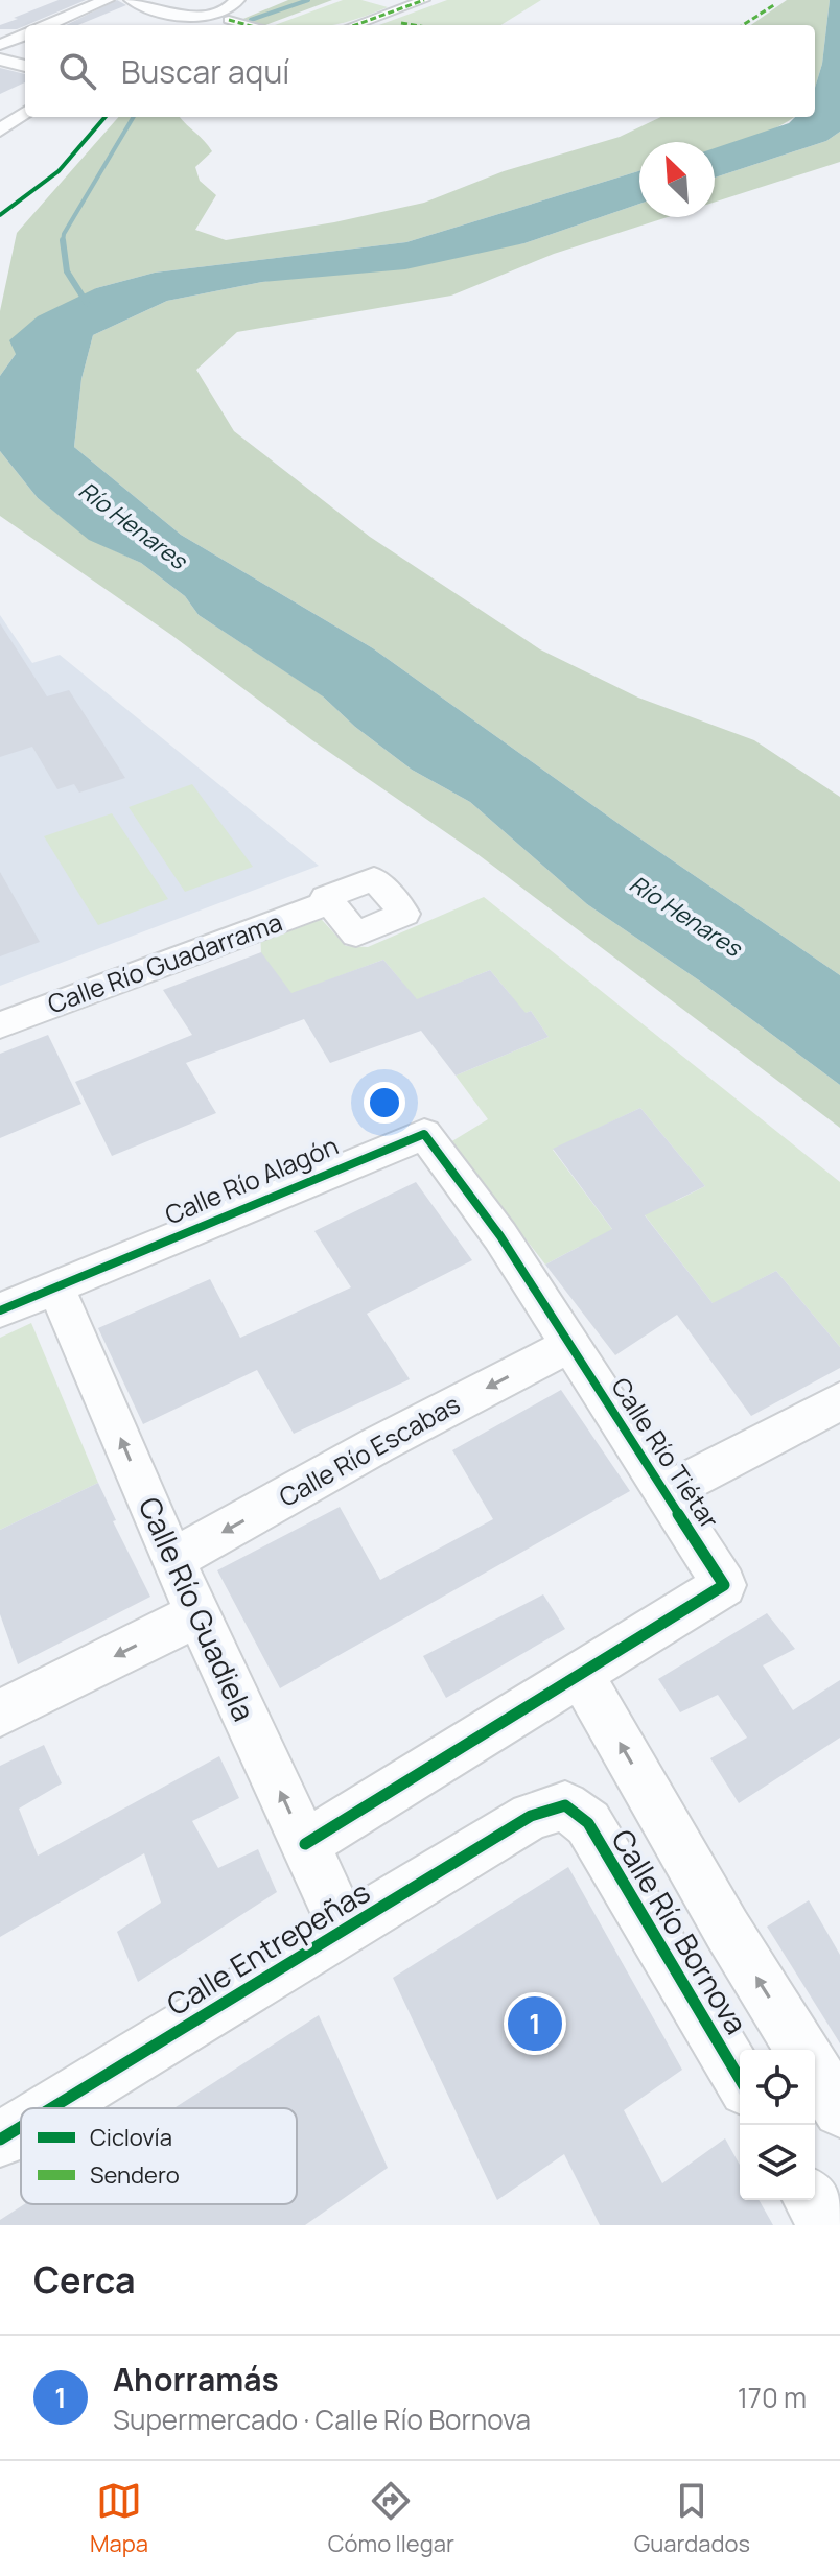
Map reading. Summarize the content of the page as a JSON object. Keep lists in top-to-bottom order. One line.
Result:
{"streets":{"street":["Calle Río Guadarrama","Calle Río Alagón","Calle Río Escabas","Calle Río Tiétar","Calle Río Guadiela","Calle Río Bornova","Calle Entrepeñas"]},"crossings":[["Calle Río Alagón","Calle Río Escabas"],["Calle Río Alagón","Calle Río Tiétar"],["Calle Río Alagón","Calle Río Guadiela"],["Calle Río Escabas","Calle Río Tiétar"],["Calle Río Escabas","Calle Río Guadiela"],["Calle Río Tiétar","Calle Río Bornova"],["Calle Río Guadiela","Calle Entrepeñas"],["Calle Río Bornova","Calle Entrepeñas"]],"one_way":["Calle Río Guadiela"],"water":["Río Henares"],"legend":["Ciclovía","Sendero"],"north":"top left","page":{"search":"Buscar aquí","pins":"1","heading":"Cerca","list":[{"mark":"1","name":"Ahorramás","note":"Supermercado · Calle Río Bornova","value":"170 m"}],"nav":["Mapa","Cómo llegar","Guardados"]}}
